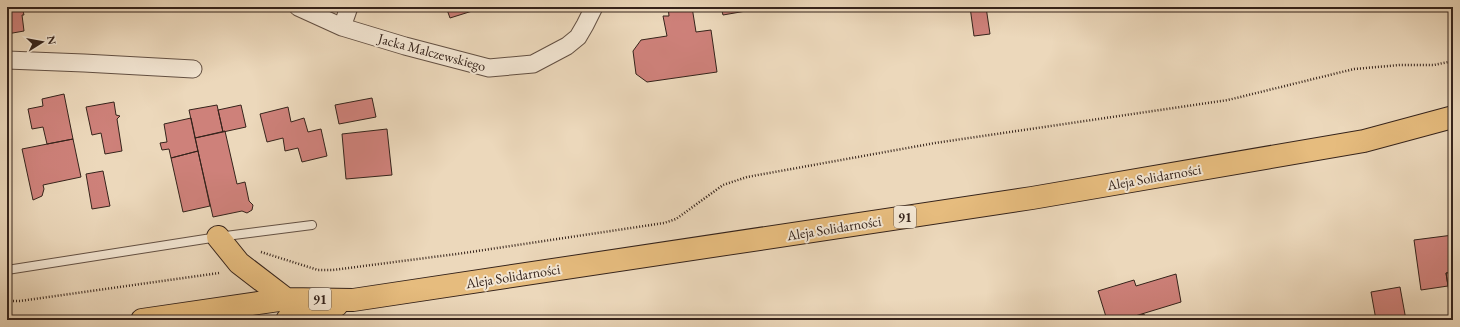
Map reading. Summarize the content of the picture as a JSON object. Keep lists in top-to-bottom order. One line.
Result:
{"streets":{"main road":["Aleja Solidarności","91"],"street":["Jacka Malczewskiego"]},"north":"right"}
